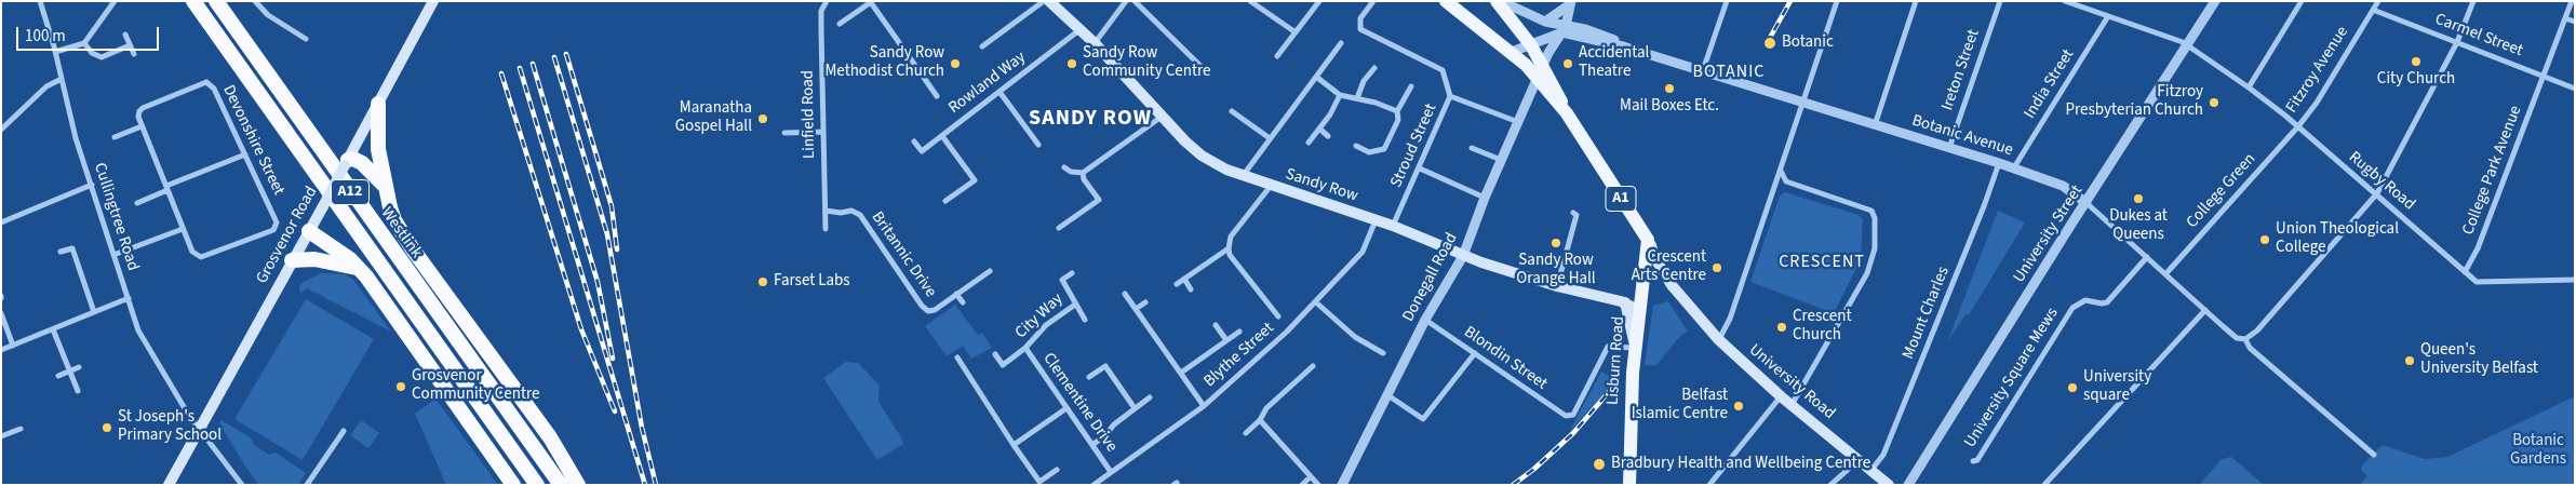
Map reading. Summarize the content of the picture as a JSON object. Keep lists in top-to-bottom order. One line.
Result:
{"streets":{"highway":["A12","Westlink"],"main road":["Sandy Row","A1","Grosvenor Road","Lisburn Road","University Road"],"street":["Carmel Street","Ireton Street","Fitzroy Avenue","Rowland Way","India Street","Linfield Road","Botanic Avenue","Devonshire Street","Stroud Street","College Park Avenue","Rugby Road","College Green","Cullingtree Road","University Street","Britannic Drive","Donegall Road","Mount Charles","City Way","Blythe Street","Blondin Street","University Square Mews","Clementine Drive"]},"crossings":[["Carmel Street","Fitzroy Avenue"],["Carmel Street","College Park Avenue"],["Ireton Street","Botanic Avenue"],["Fitzroy Avenue","Rugby Road"],["Fitzroy Avenue","College Green"],["Rowland Way","Sandy Row"],["India Street","Botanic Avenue"],["India Street","Rugby Road"],["Linfield Road","Britannic Drive"],["Botanic Avenue","College Green"],["Botanic Avenue","A1"],["Botanic Avenue","University Street"],["Botanic Avenue","Donegall Road"],["Botanic Avenue","Mount Charles"],["Botanic Avenue","University Square Mews"],["Stroud Street","Sandy Row"],["College Park Avenue","Rugby Road"],["Rugby Road","College Green"],["Rugby Road","University Street"],["Sandy Row","Donegall Road"],["Sandy Row","Blythe Street"],["Sandy Row","Lisburn Road"],["A1","Donegall Road"],["A1","Lisburn Road"],["A1","University Road"],["Cullingtree Road","Grosvenor Road"],["Donegall Road","Blondin Street"],["Mount Charles","University Road"],["City Way","Clementine Drive"],["Blythe Street","Clementine Drive"],["Blondin Street","Lisburn Road"],["Lisburn Road","University Road"]],"districts":["BOTANIC","SANDY ROW","CRESCENT"],"parks":["Botanic Gardens"],"places":["Botanic","City Church","Sandy Row Methodist Church","Sandy Row Community Centre","Accidental Theatre","Mail Boxes Etc.","Fitzroy Presbyterian Church","Maranatha Gospel Hall","Dukes at Queens","Union Theological College","Sandy Row Orange Hall","Crescent Arts Centre","Farset Labs","Crescent Church","Queen's University Belfast","Grosvenor Community Centre","University square","Belfast Islamic Centre","St Joseph's Primary School","Bradbury Health and Wellbeing Centre"],"scale_bar":"100 m"}
